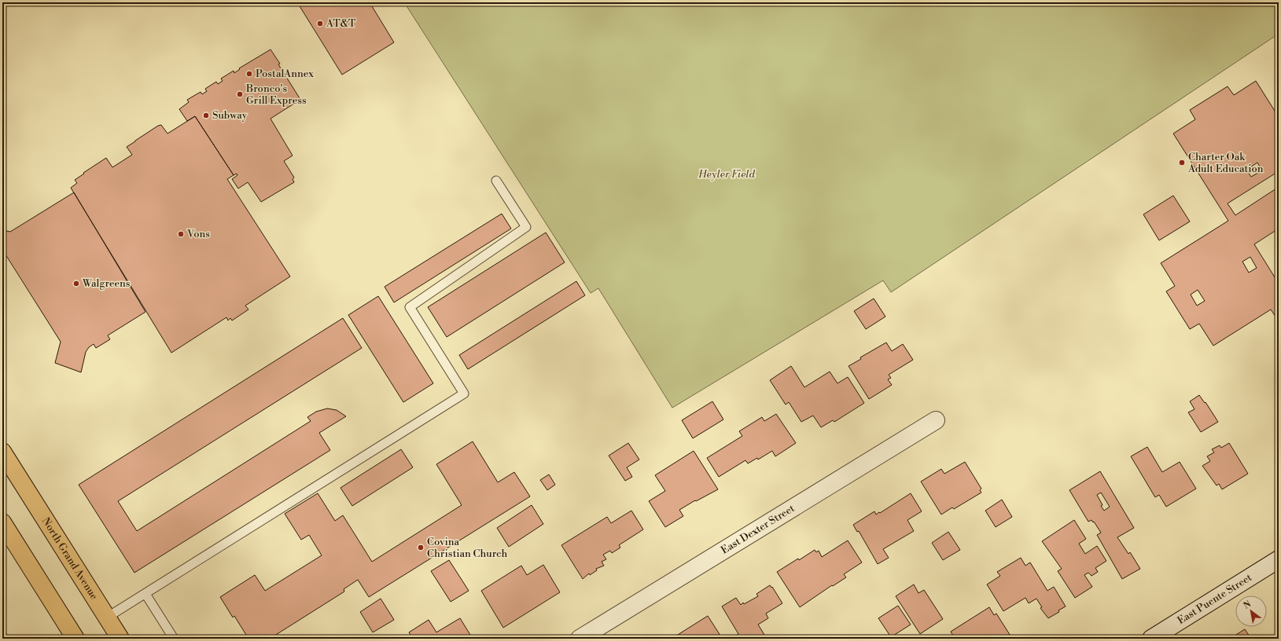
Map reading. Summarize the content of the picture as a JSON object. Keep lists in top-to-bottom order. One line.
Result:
{"streets":{"main road":["North Grand Avenue"],"street":["East Dexter Street","East Puente Street"]},"parks":["Heyler Field"],"places":["AT&T","PostalAnnex","Bronco's Grill Express","Subway","Charter Oak Adult Education","Vons","Walgreens","Covina Christian Church"],"north":"top left"}
